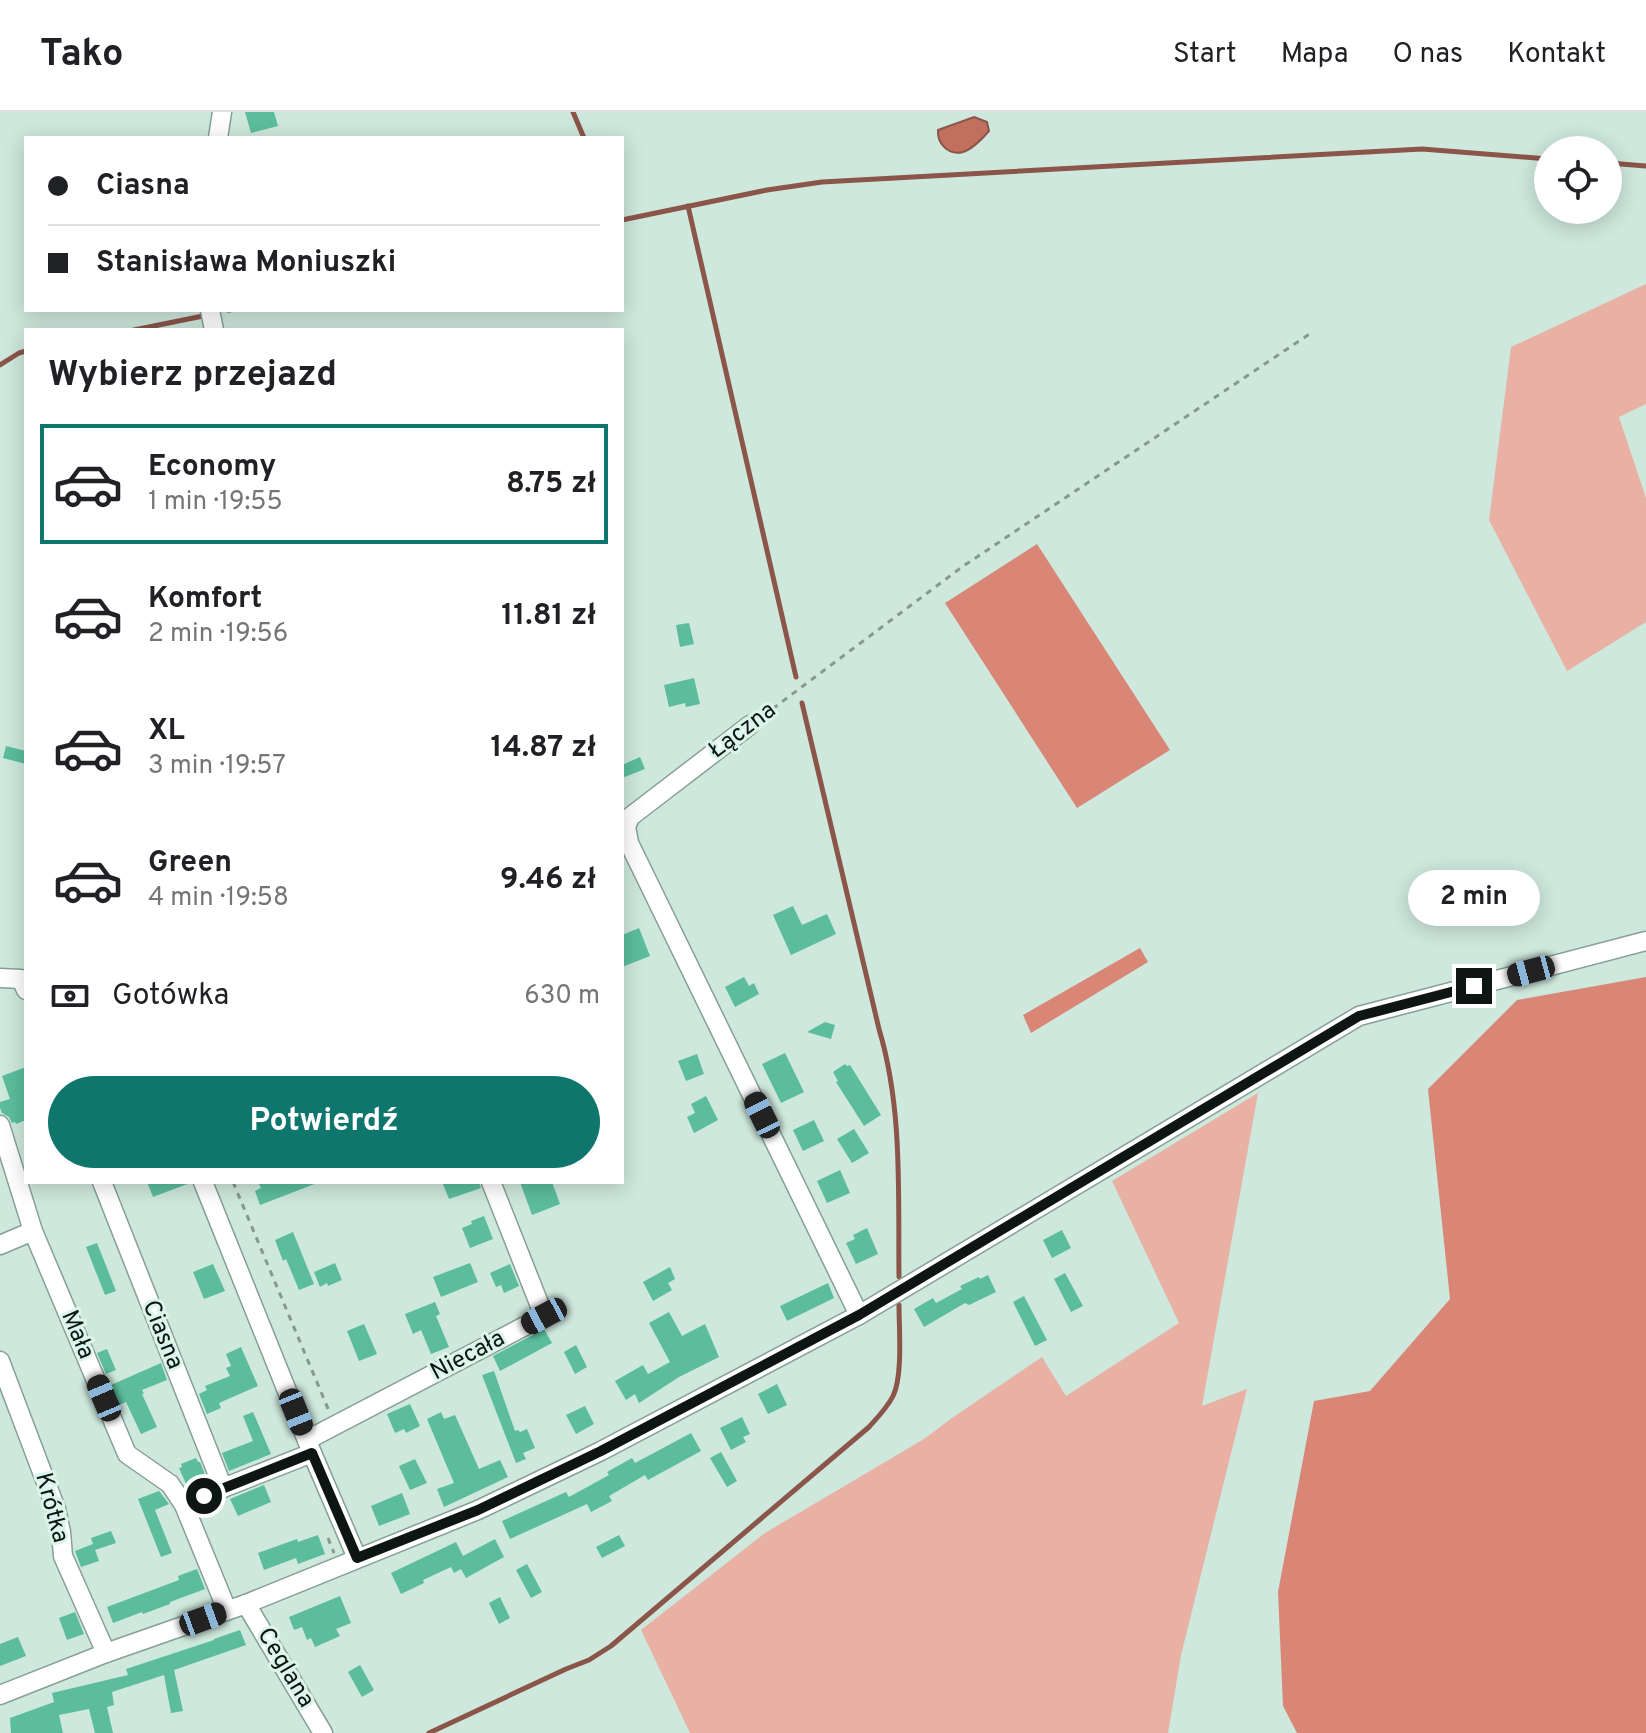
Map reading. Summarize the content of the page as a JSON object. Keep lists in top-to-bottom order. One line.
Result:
{"streets":{"street":["Łączna","Mała","Ciasna","Niecała","Krótka","Ceglana"]},"page":{"header":"Tako","nav":["Start","Mapa","O nas","Kontakt"],"banner":["Ciasna","Stanisława Moniuszki"],"heading":"Wybierz przejazd","list":[{"name":"Economy","note":"1 min · 19:55","value":"8.75 zł"},{"name":"Komfort","note":"2 min · 19:56","value":"11.81 zł"},{"name":"XL","note":"3 min · 19:57","value":"14.87 zł"},{"name":"Green","note":"4 min · 19:58","value":"9.46 zł"}],"bubble":"2 min","pay":["Gotówka","630 m"],"buttons":"Potwierdź"}}
